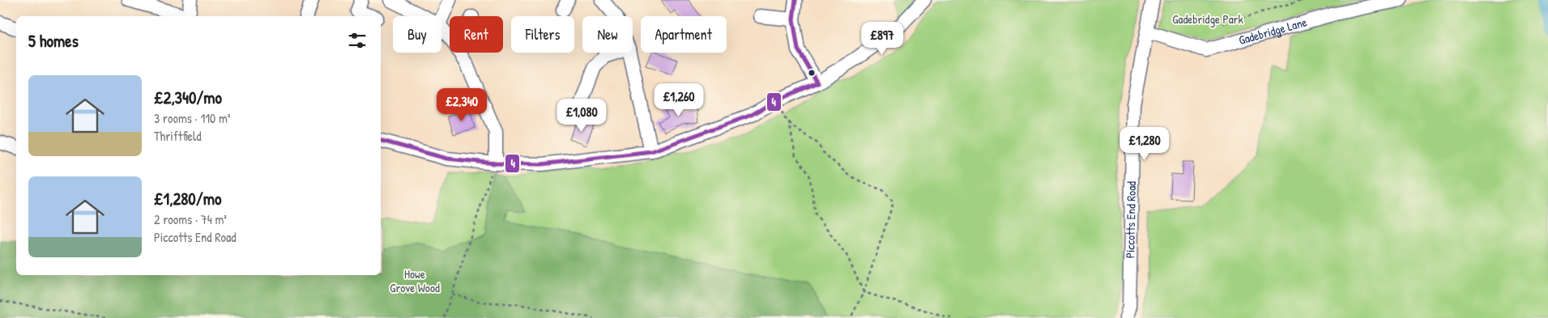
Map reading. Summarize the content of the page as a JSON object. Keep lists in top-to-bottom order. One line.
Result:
{"streets":{"street":["Gadebridge Lane","Piccotts End Road"]},"crossings":[["Gadebridge Lane","Piccotts End Road"]],"parks":["Gadebridge Park","Howe Grove Wood"],"lines":["transit line 4"],"page":{"chip":["Buy","Rent","Filters","New","Apartment"],"heading":"5 homes","price":["£897","£1,260","£2,340","£1,080","£1,280"],"list":[{"name":"£2,340/mo","note":"3 rooms · 110 m² · Thriftfield"},{"name":"£1,280/mo","note":"2 rooms · 74 m² · Piccotts End Road"}]}}
